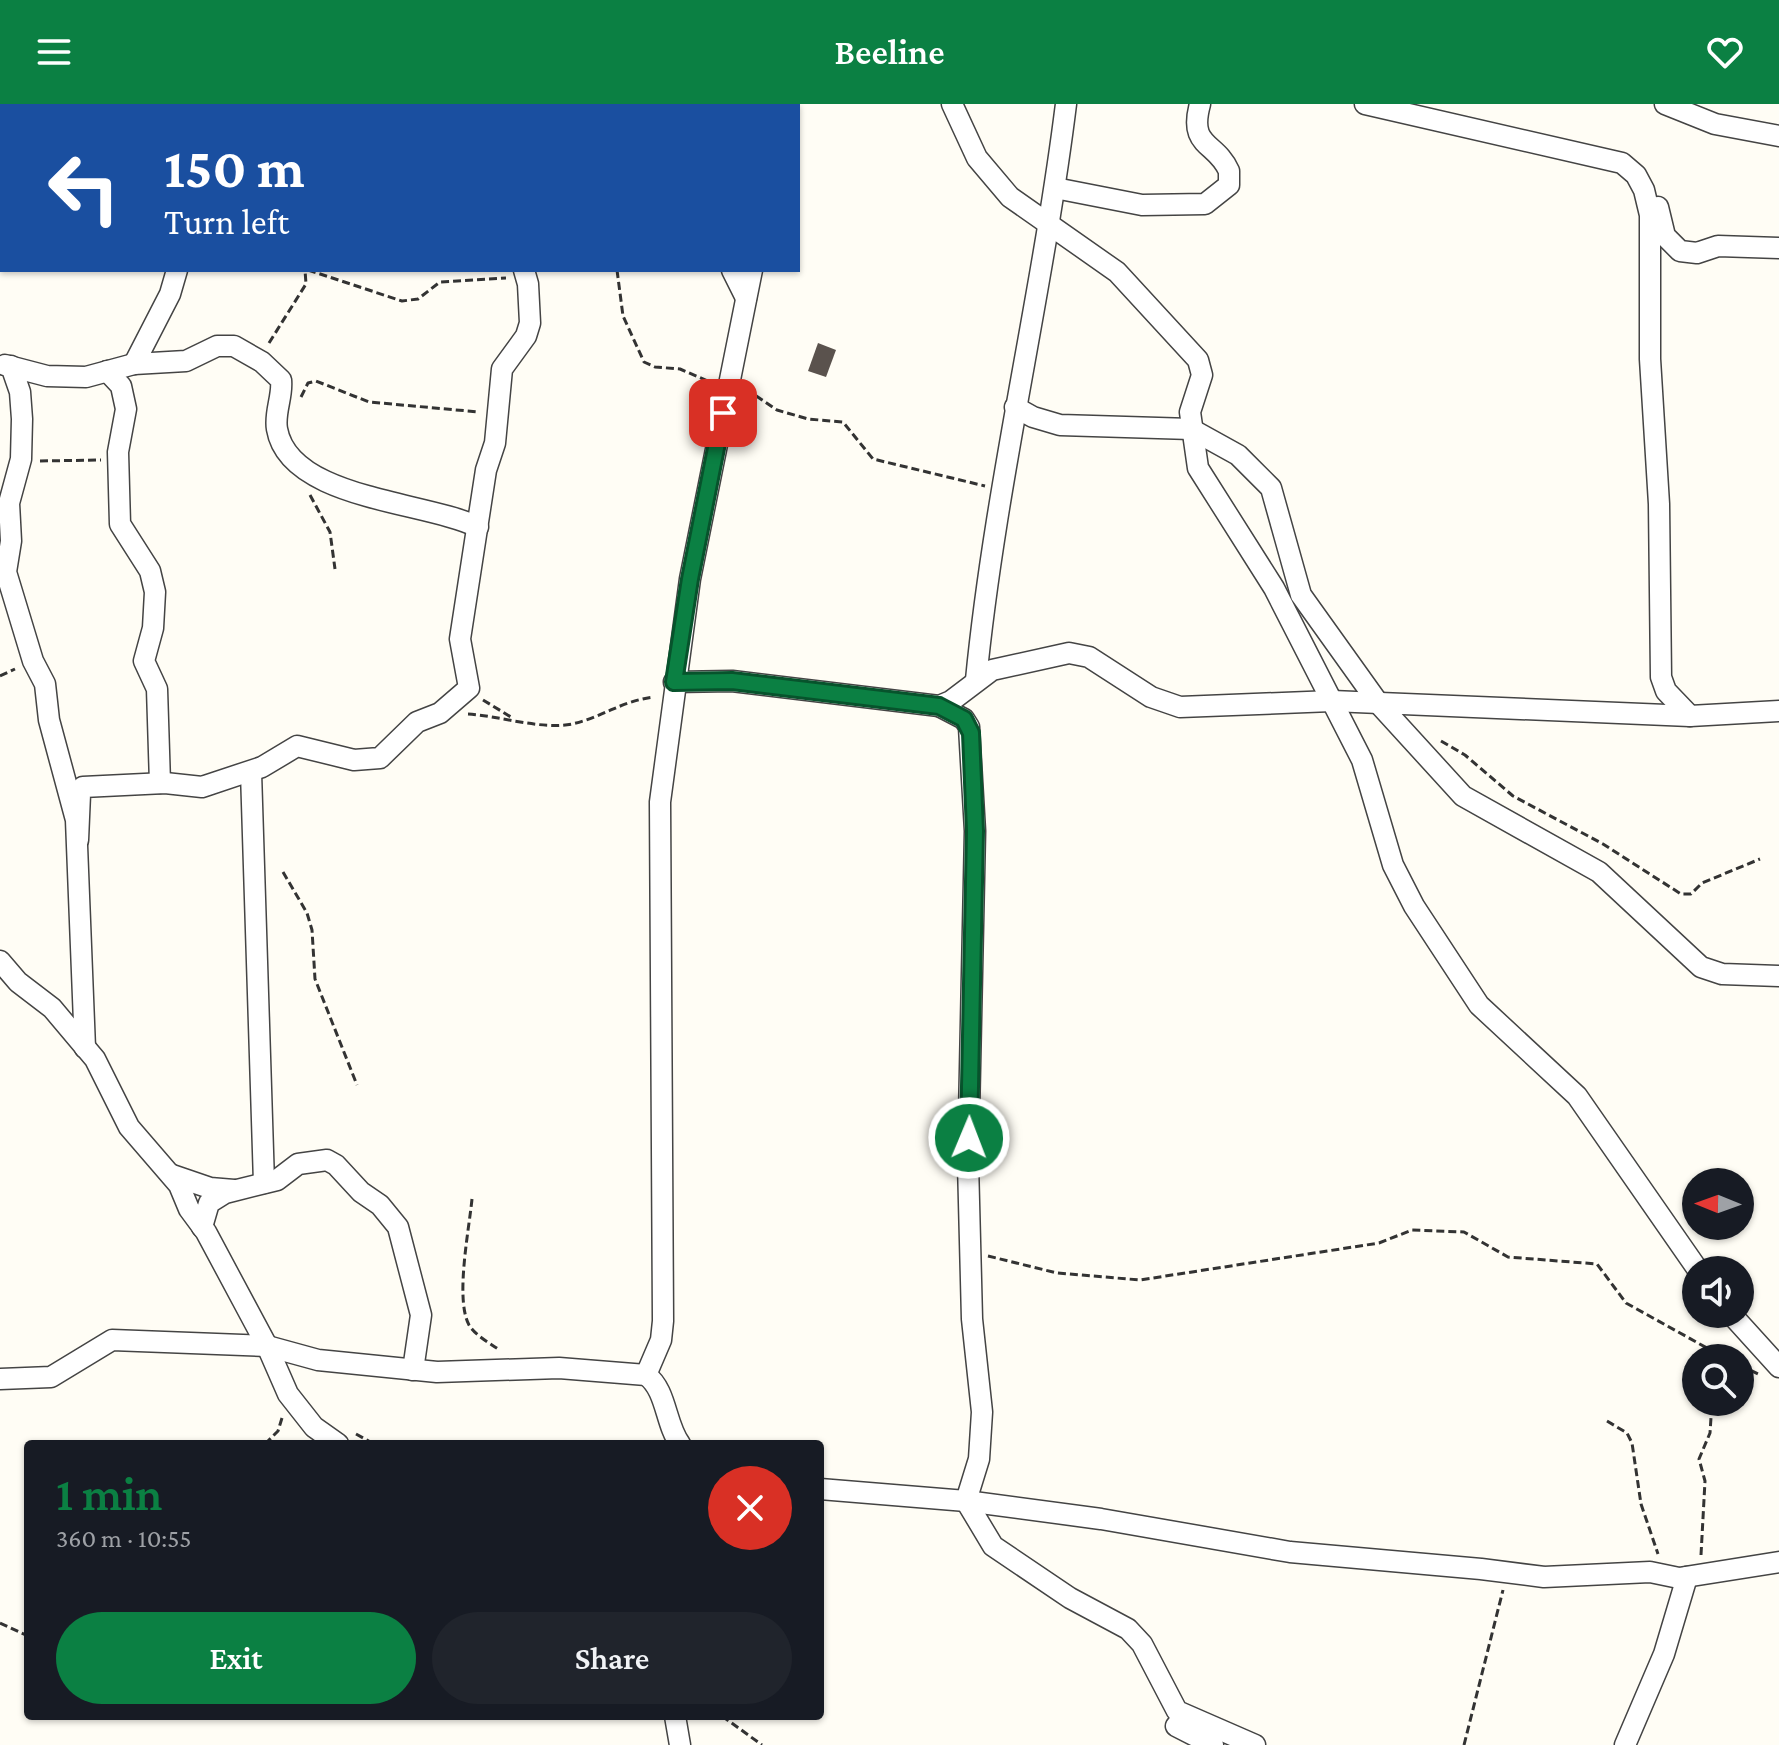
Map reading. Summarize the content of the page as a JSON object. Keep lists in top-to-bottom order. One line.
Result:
{"north":"left","page":{"header":"Beeline","turn":["150 m","Turn left"],"heading":["1 min","360 m · 10:55"],"buttons":["Exit","Share"]}}
